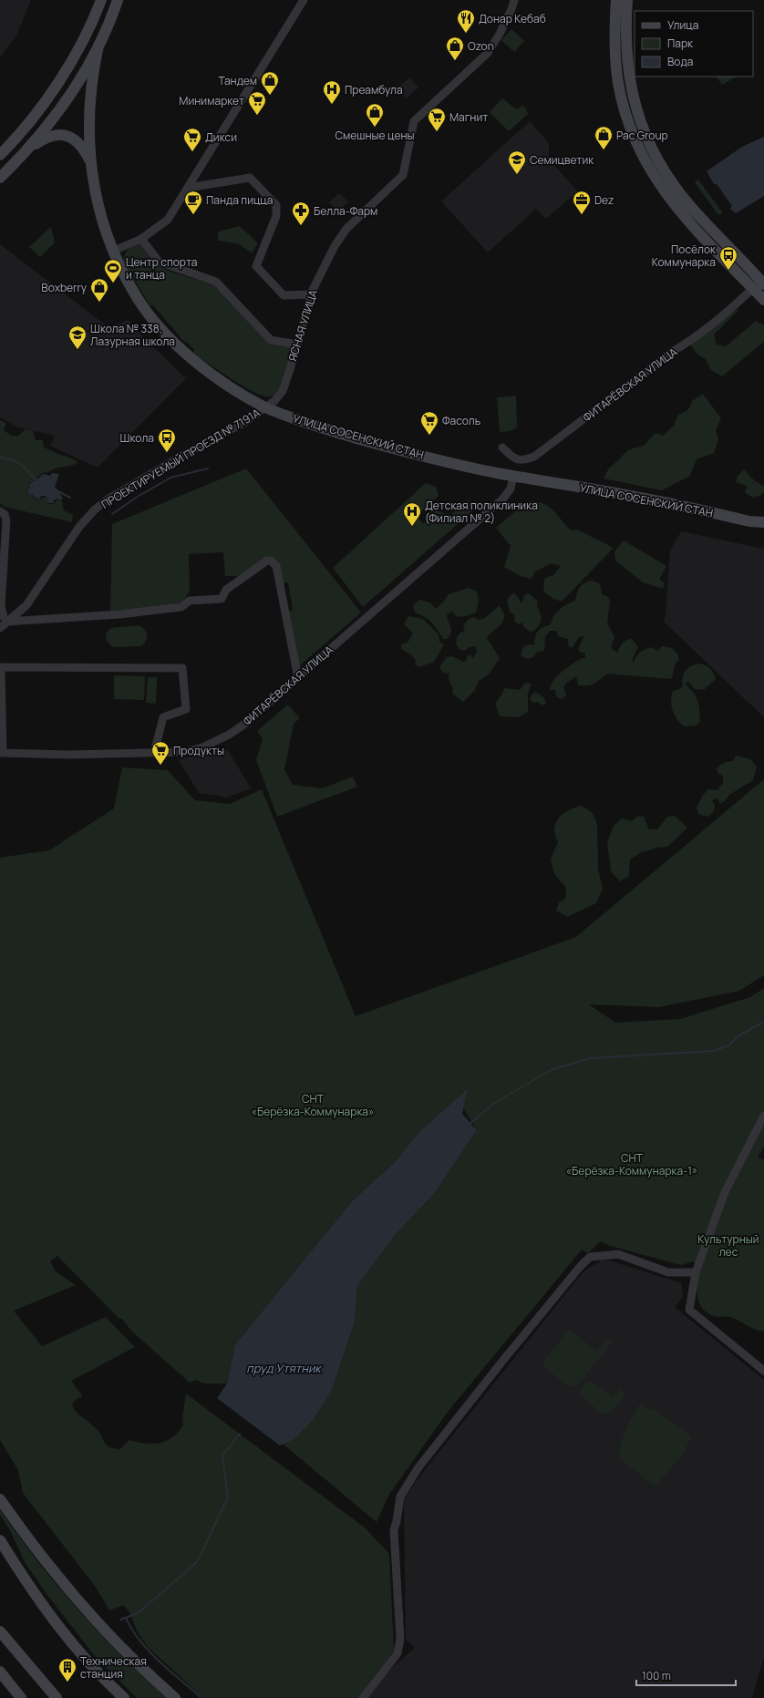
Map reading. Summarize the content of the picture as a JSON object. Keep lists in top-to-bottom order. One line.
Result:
{"streets":{"main road":["УЛИЦА СОСЕНСКИЙ СТАН"],"street":["ЯСНАЯ УЛИЦА","ФИТАРЁВСКАЯ УЛИЦА","ПРОЕКТИРУЕМЫЙ ПРОЕЗД № 7191А"]},"crossings":[["ЯСНАЯ УЛИЦА","УЛИЦА СОСЕНСКИЙ СТАН"],["ЯСНАЯ УЛИЦА","ПРОЕКТИРУЕМЫЙ ПРОЕЗД № 7191А"],["ФИТАРЁВСКАЯ УЛИЦА","УЛИЦА СОСЕНСКИЙ СТАН"],["УЛИЦА СОСЕНСКИЙ СТАН","ПРОЕКТИРУЕМЫЙ ПРОЕЗД № 7191А"]],"water":["пруд Утятник"],"parks":["СНТ «Берёзка-Коммунарка»","СНТ «Берёзка-Коммунарка-1»","Культурный лес"],"places":{"restaurant":["Донар Кебаб"],"shop":["Ozon","Тандем","Смешные цены","Pac Group","Boxberry"],"hospital":["Преамбула","Детская поликлиника (Филиал № 2)"],"supermarket":["Минимаркет","Магнит","Дикси","Фасоль","Продукты"],"school or university":["Семицветик","Школа № 338, Лазурная школа"],"cafe":["Панда пицца"],"office":["Dez"],"pharmacy":["Белла-Фарм"],"bus stop":["Посёлок Коммунарка","Школа"],"sports":["Центр спорта и танца"],"building":["Техническая станция"]},"legend":["Улица","Парк","Вода"],"scale_bar":"100 m"}
